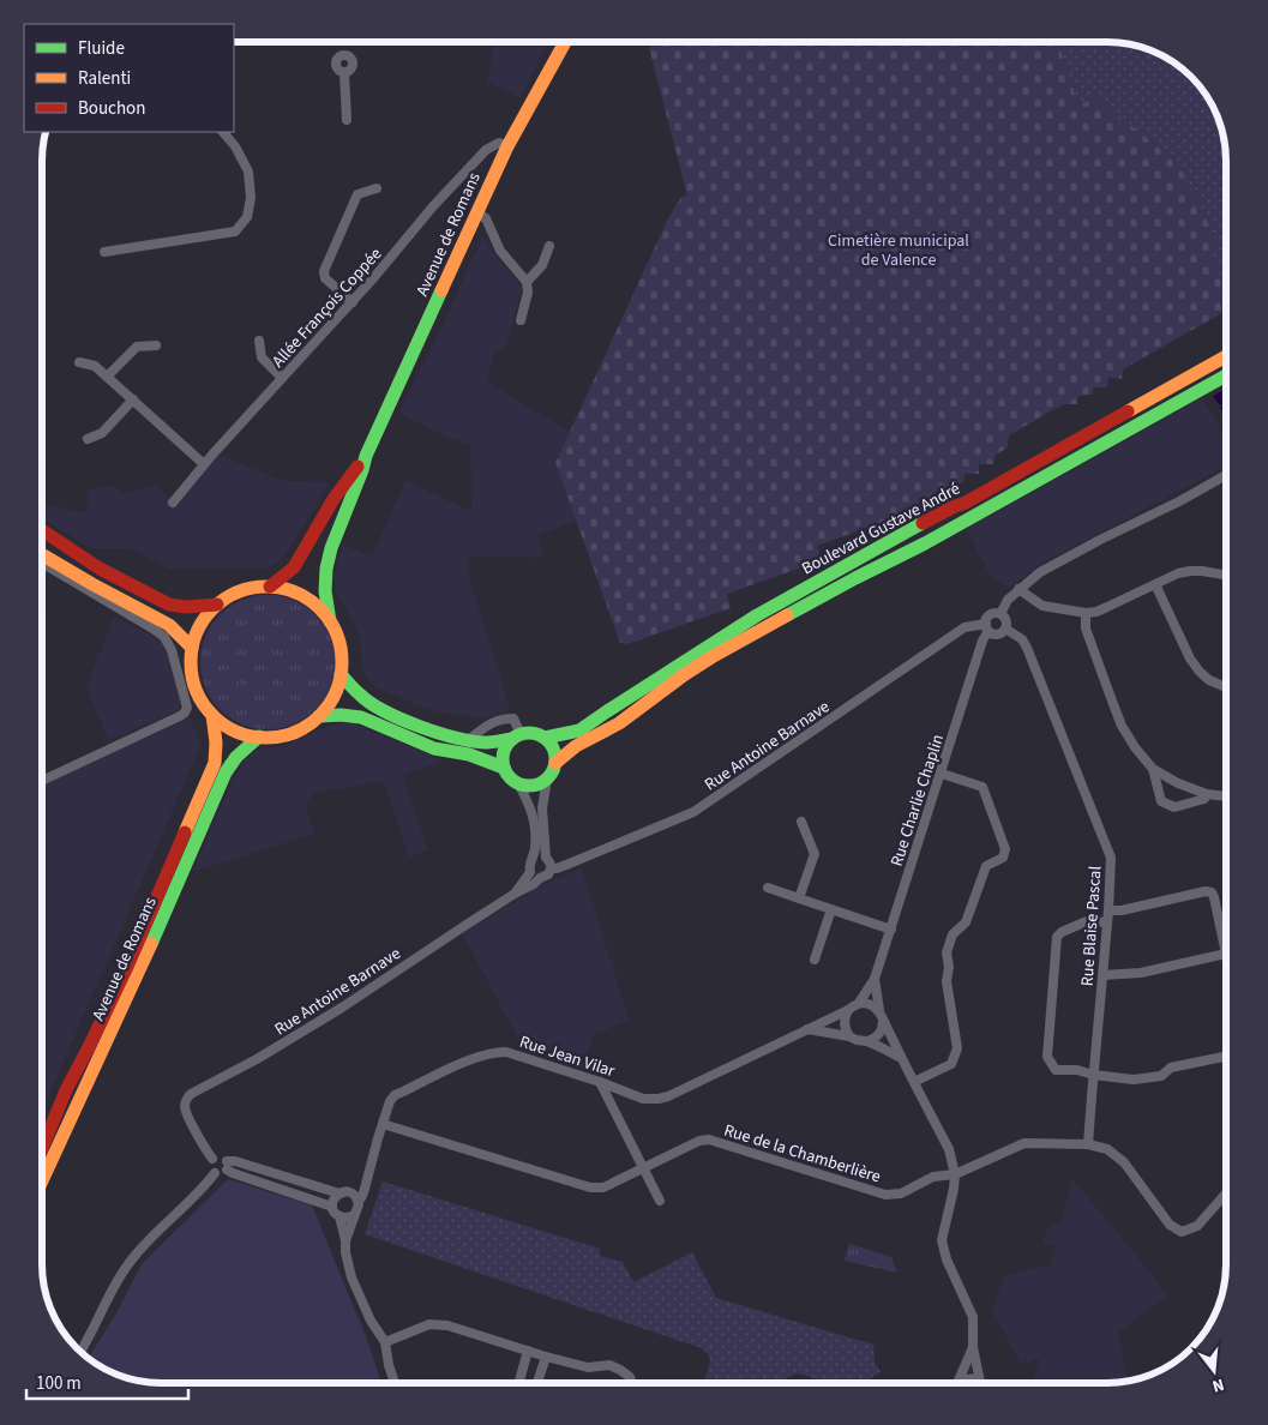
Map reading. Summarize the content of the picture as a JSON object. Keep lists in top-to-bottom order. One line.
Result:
{"streets":{"main road":["Avenue de Romans","Boulevard Gustave André"],"street":["Allée François Coppée","Rue Antoine Barnave","Rue Charlie Chaplin","Rue Blaise Pascal","Rue Jean Vilar","Rue de la Chamberlière"]},"crossings":[["Avenue de Romans","Allée François Coppée"],["Avenue de Romans","Boulevard Gustave André"],["Rue Antoine Barnave","Rue Charlie Chaplin"],["Rue Antoine Barnave","Rue Blaise Pascal"],["Rue Charlie Chaplin","Rue Blaise Pascal"],["Rue Charlie Chaplin","Rue Jean Vilar"],["Rue Blaise Pascal","Rue de la Chamberlière"],["Rue Jean Vilar","Rue de la Chamberlière"]],"parks":["Cimetière municipal de Valence"],"legend":["Fluide","Ralenti","Bouchon"],"scale_bar":"100 m","north":"bottom"}
